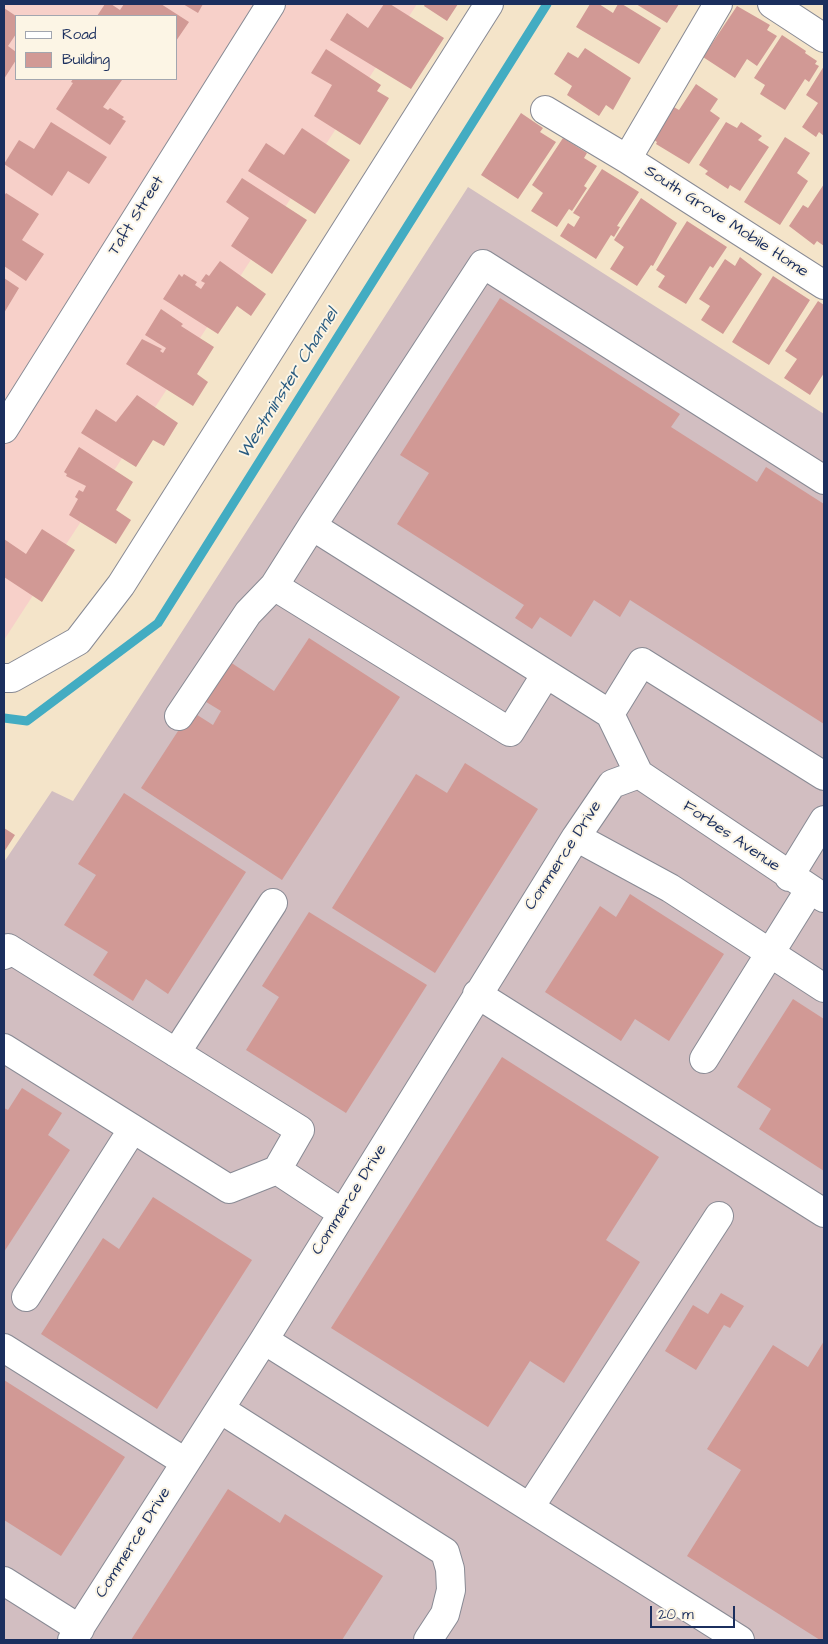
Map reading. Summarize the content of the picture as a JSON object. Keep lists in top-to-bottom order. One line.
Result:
{"streets":{"street":["Taft Street","South Grove Mobile Home","Forbes Avenue","Commerce Drive"]},"crossings":[["Forbes Avenue","Commerce Drive"]],"water":["Westminster Channel"],"legend":["Road","Building"],"scale_bar":"20 m"}
